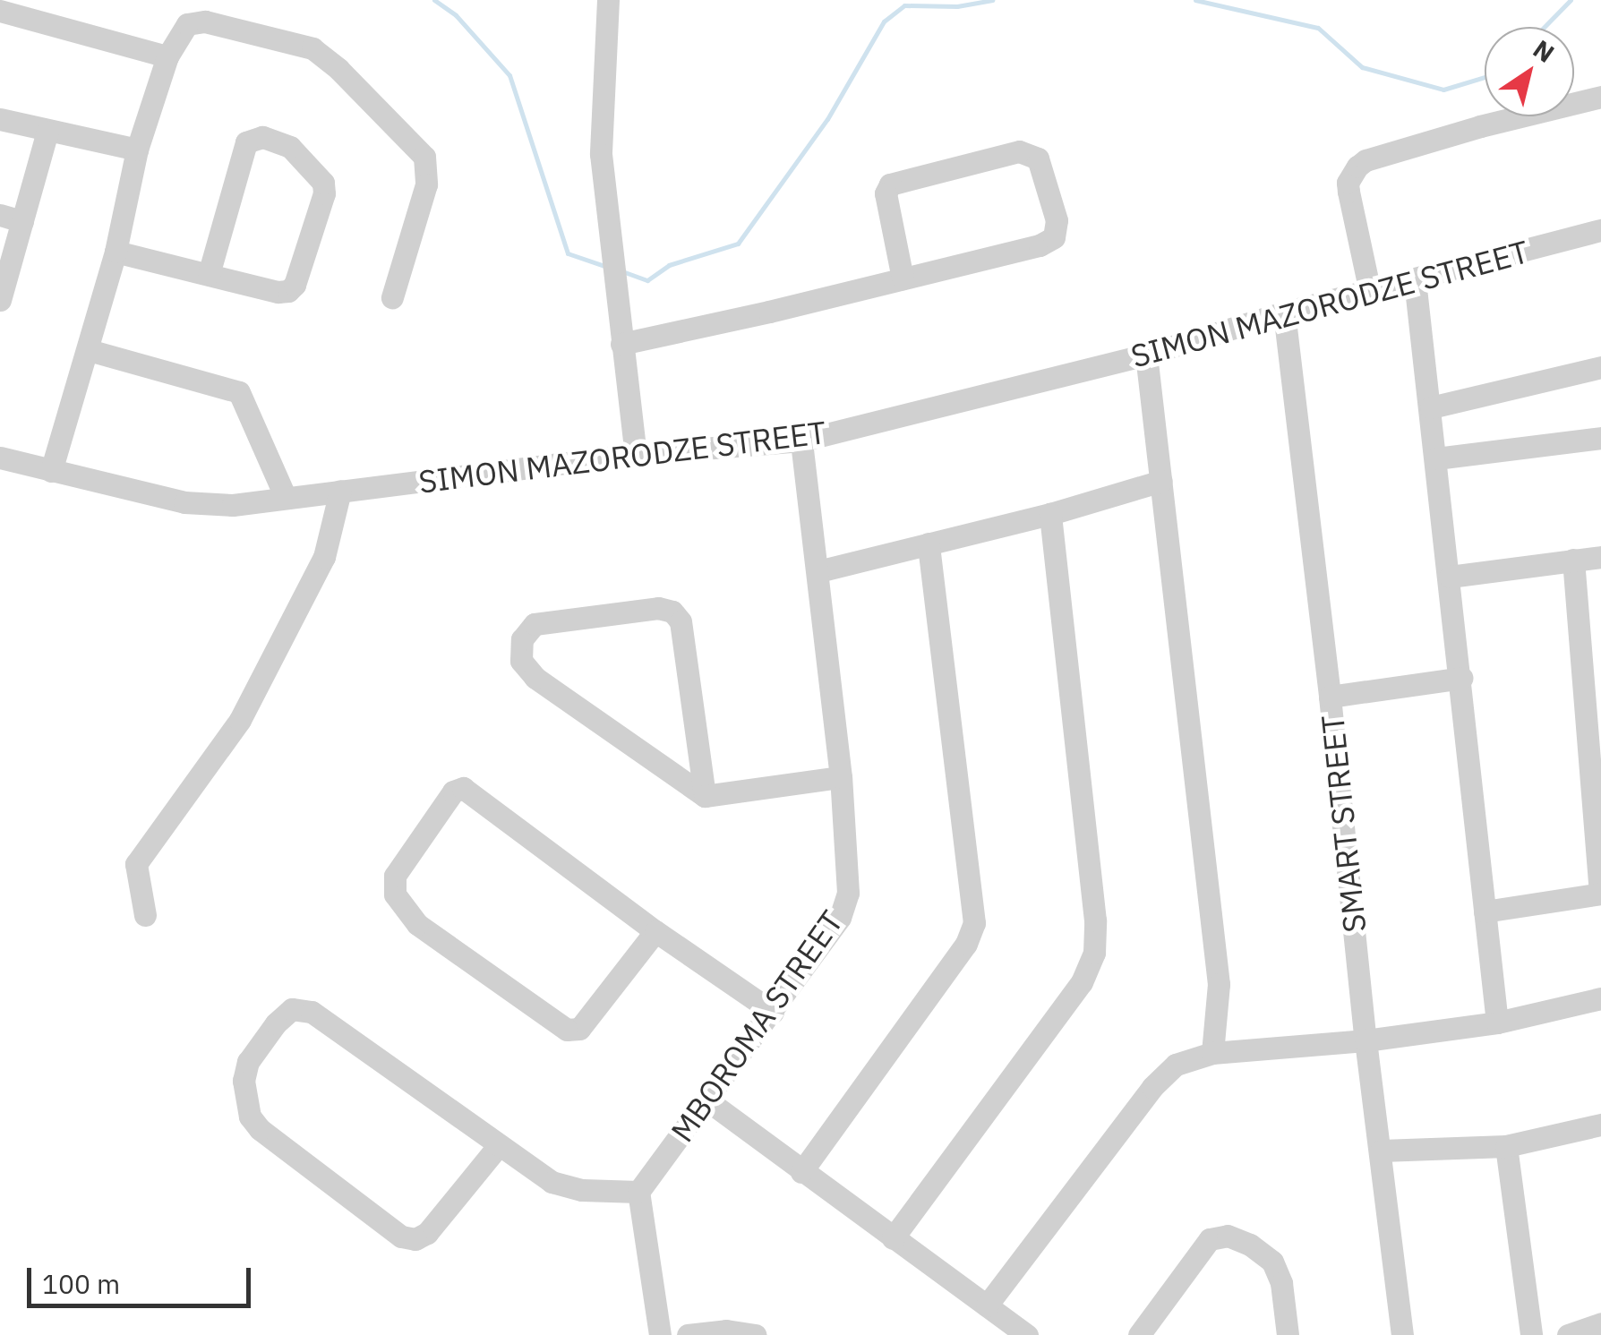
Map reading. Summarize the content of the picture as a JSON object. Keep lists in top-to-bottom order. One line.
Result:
{"streets":{"street":["SIMON MAZORODZE STREET","SMART STREET","MBOROMA STREET"]},"crossings":[["SIMON MAZORODZE STREET","SMART STREET"],["SIMON MAZORODZE STREET","MBOROMA STREET"]],"scale_bar":"100 m","north":"top right"}
